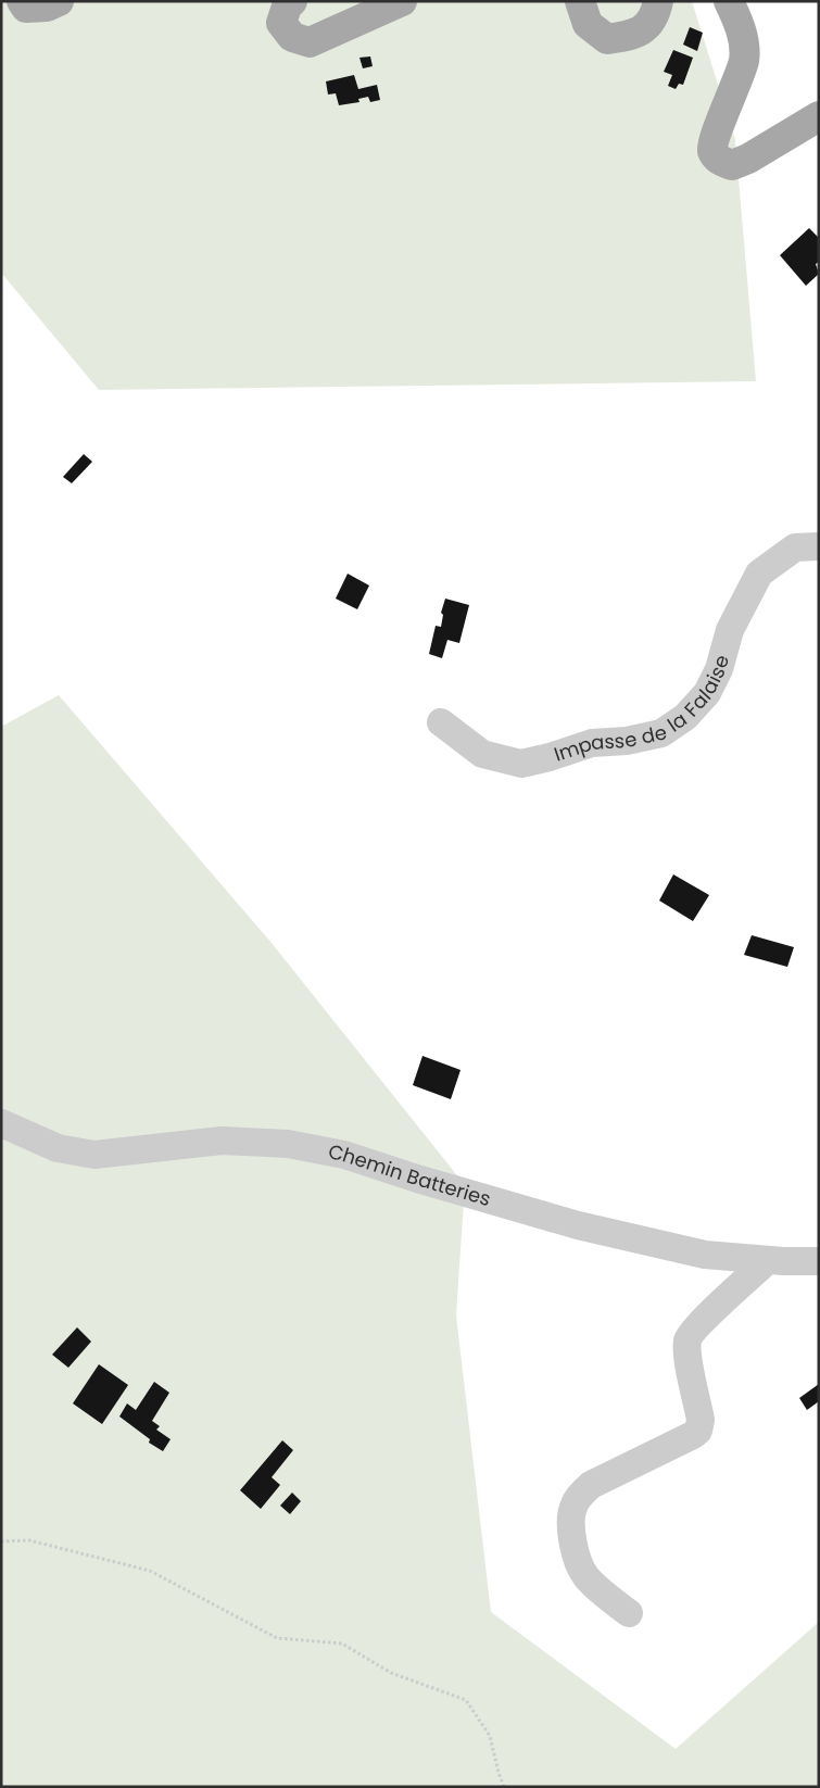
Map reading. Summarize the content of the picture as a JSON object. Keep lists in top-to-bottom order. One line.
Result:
{"streets":{"street":["Impasse de la Falaise","Chemin Batteries"]}}
